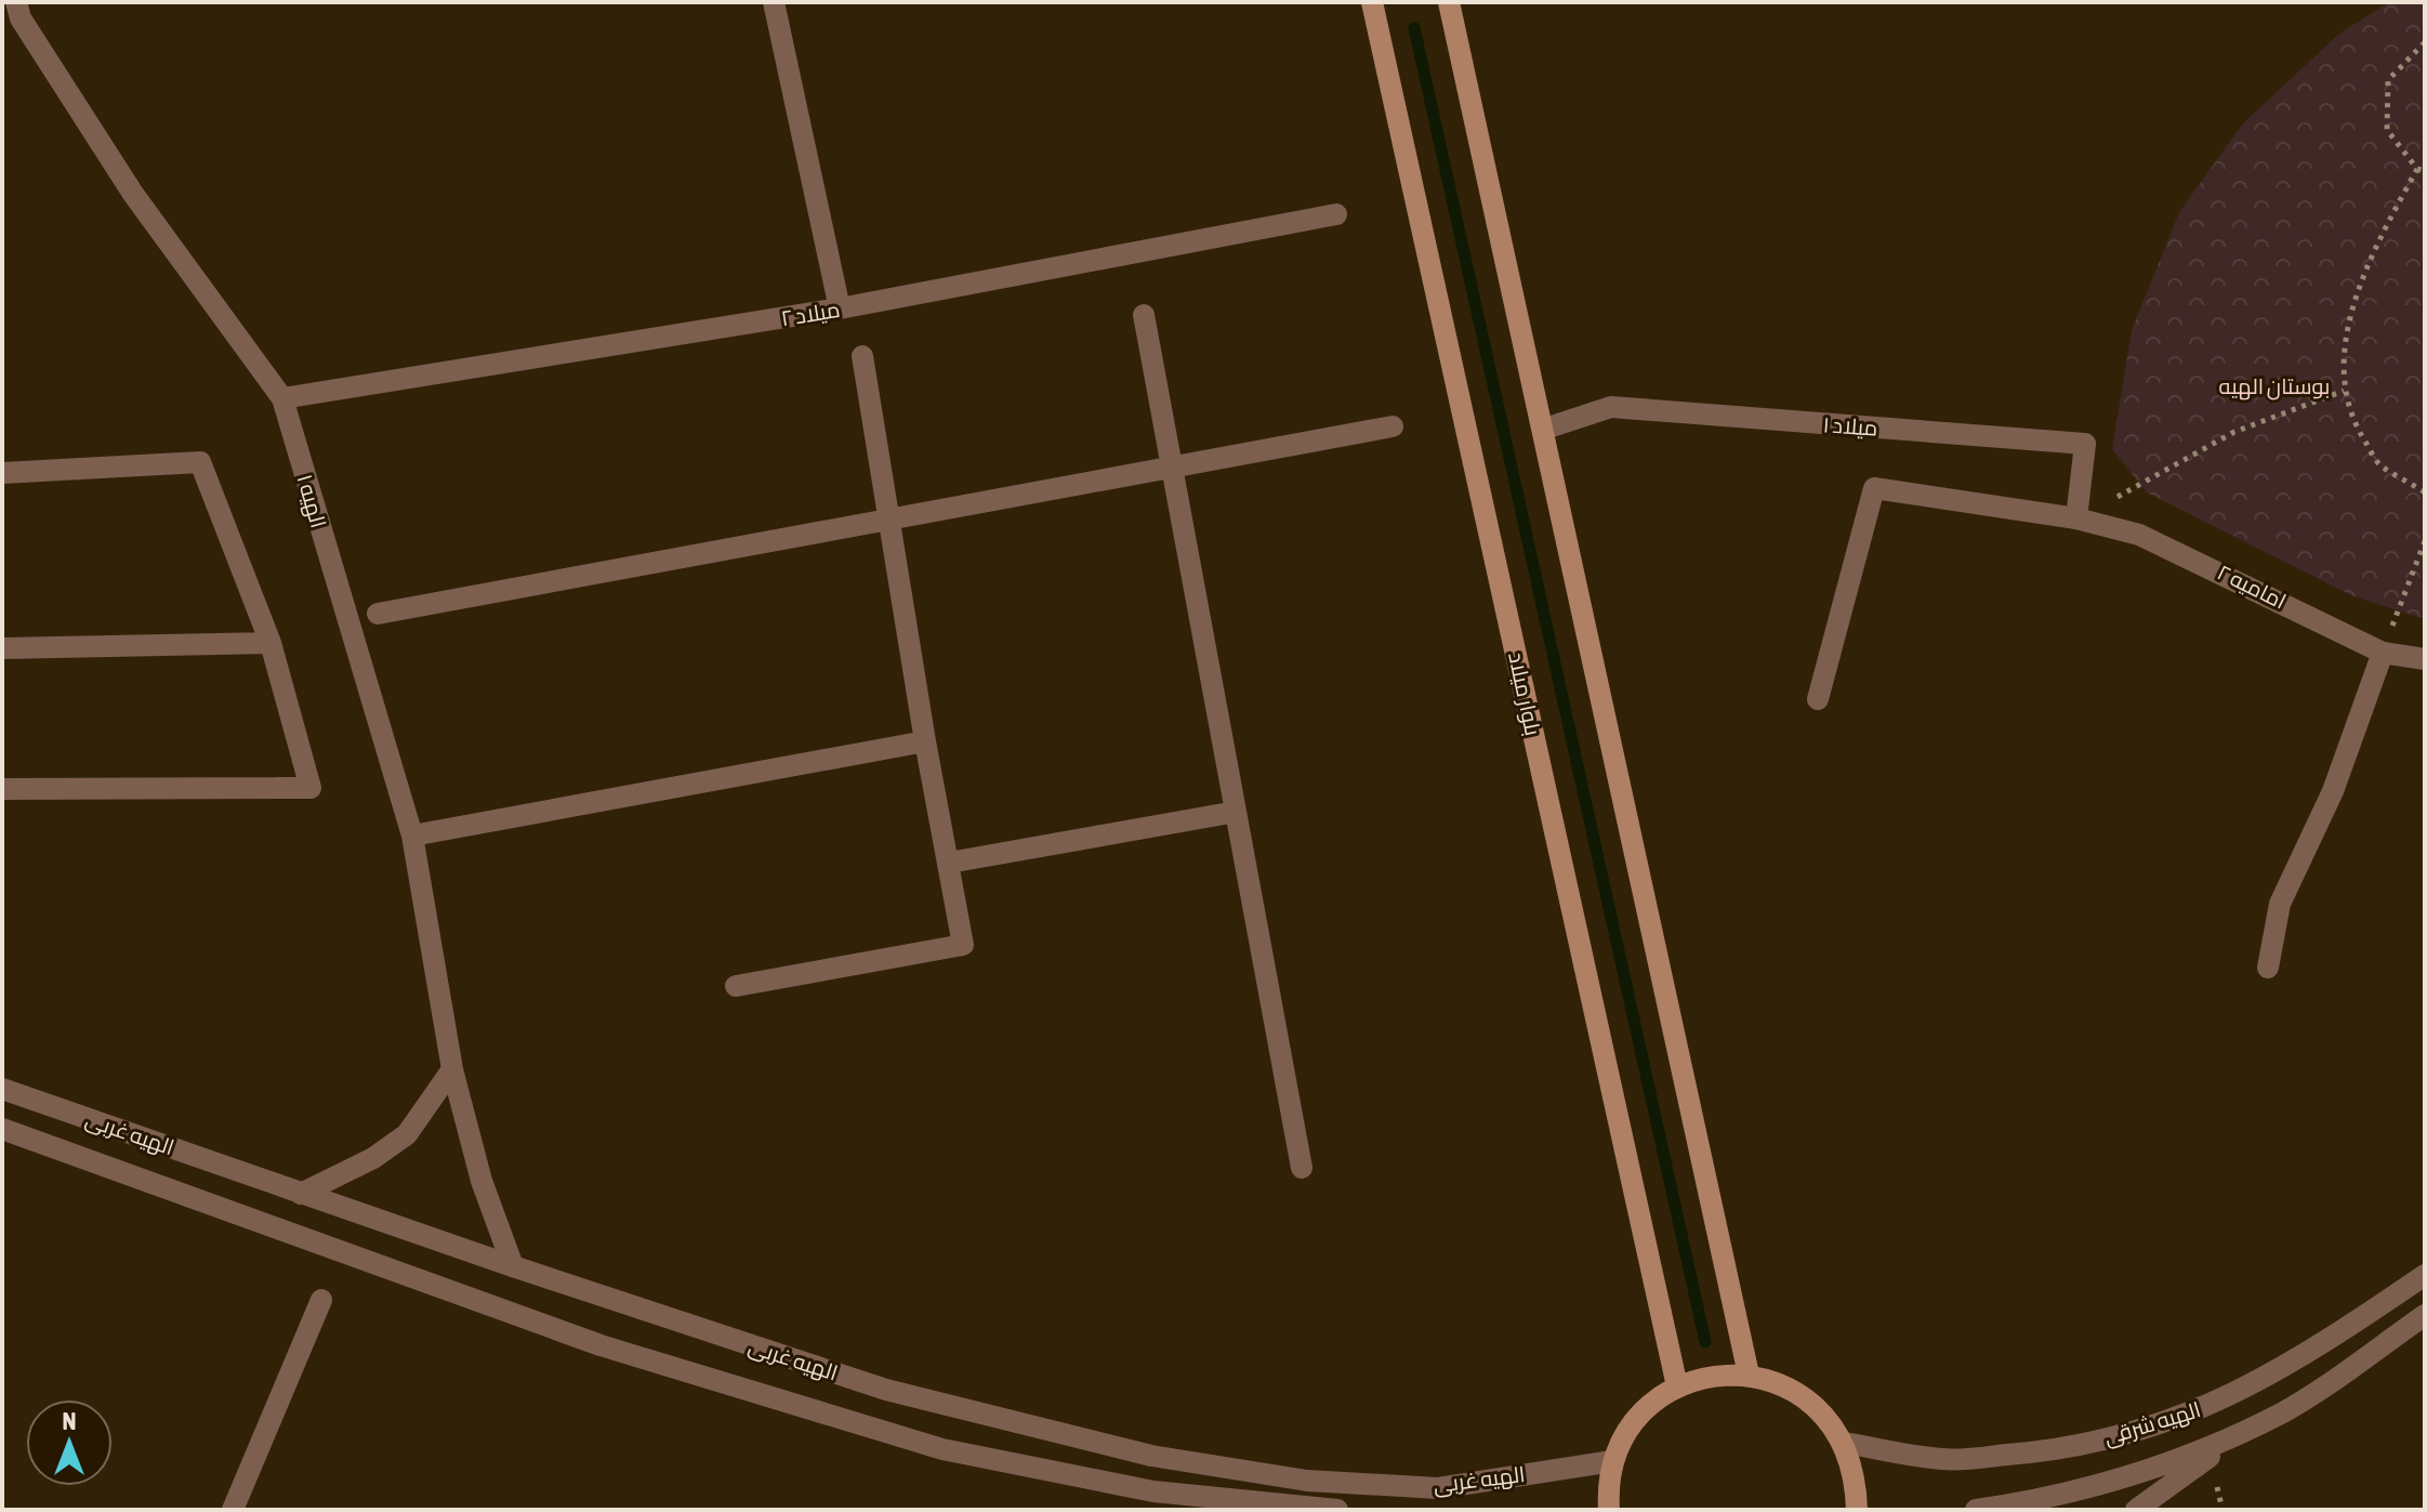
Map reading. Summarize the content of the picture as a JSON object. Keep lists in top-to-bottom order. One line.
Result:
{"streets":{"main road":["بلوار میلاد"],"street":["میلاد ۲","میلاد ۱","الهیه ۱","امامیه ۲","الهیه غربی","الهیه شرقی"]},"crossings":[["میلاد ۲","الهیه ۱"],["میلاد ۱","امامیه ۲"],["الهیه ۱","الهیه غربی"]],"parks":["بوستان الهیه"],"north":"top"}
